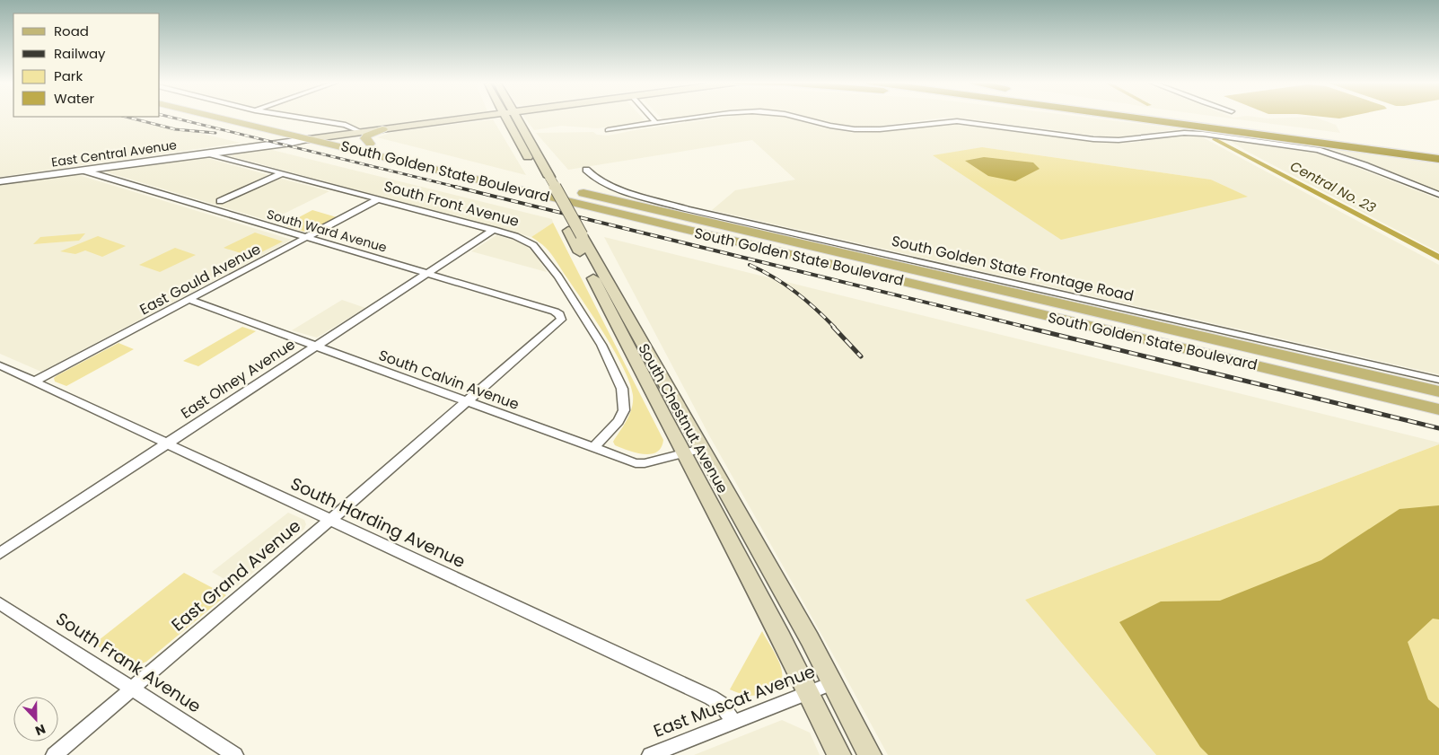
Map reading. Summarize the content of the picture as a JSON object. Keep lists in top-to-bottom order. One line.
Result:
{"streets":{"main road":["East Central Avenue","South Golden State Boulevard","South Chestnut Avenue"],"street":["South Front Avenue","South Ward Avenue","South Golden State Frontage Road","East Gould Avenue","East Olney Avenue","South Calvin Avenue","South Harding Avenue","East Grand Avenue","South Frank Avenue","East Muscat Avenue"]},"crossings":[["East Central Avenue","South Golden State Boulevard"],["East Central Avenue","South Front Avenue"],["East Central Avenue","South Ward Avenue"],["South Front Avenue","East Gould Avenue"],["South Front Avenue","East Olney Avenue"],["South Front Avenue","South Calvin Avenue"],["South Ward Avenue","East Gould Avenue"],["South Ward Avenue","East Olney Avenue"],["South Ward Avenue","East Grand Avenue"],["East Gould Avenue","South Calvin Avenue"],["East Gould Avenue","South Harding Avenue"],["East Olney Avenue","South Calvin Avenue"],["East Olney Avenue","South Harding Avenue"],["South Calvin Avenue","South Chestnut Avenue"],["South Calvin Avenue","East Grand Avenue"],["South Chestnut Avenue","East Muscat Avenue"],["South Harding Avenue","East Grand Avenue"],["South Harding Avenue","East Muscat Avenue"],["East Grand Avenue","South Frank Avenue"]],"water":["Central No. 23"],"legend":["Road","Railway","Park","Water"],"north":"bottom"}
